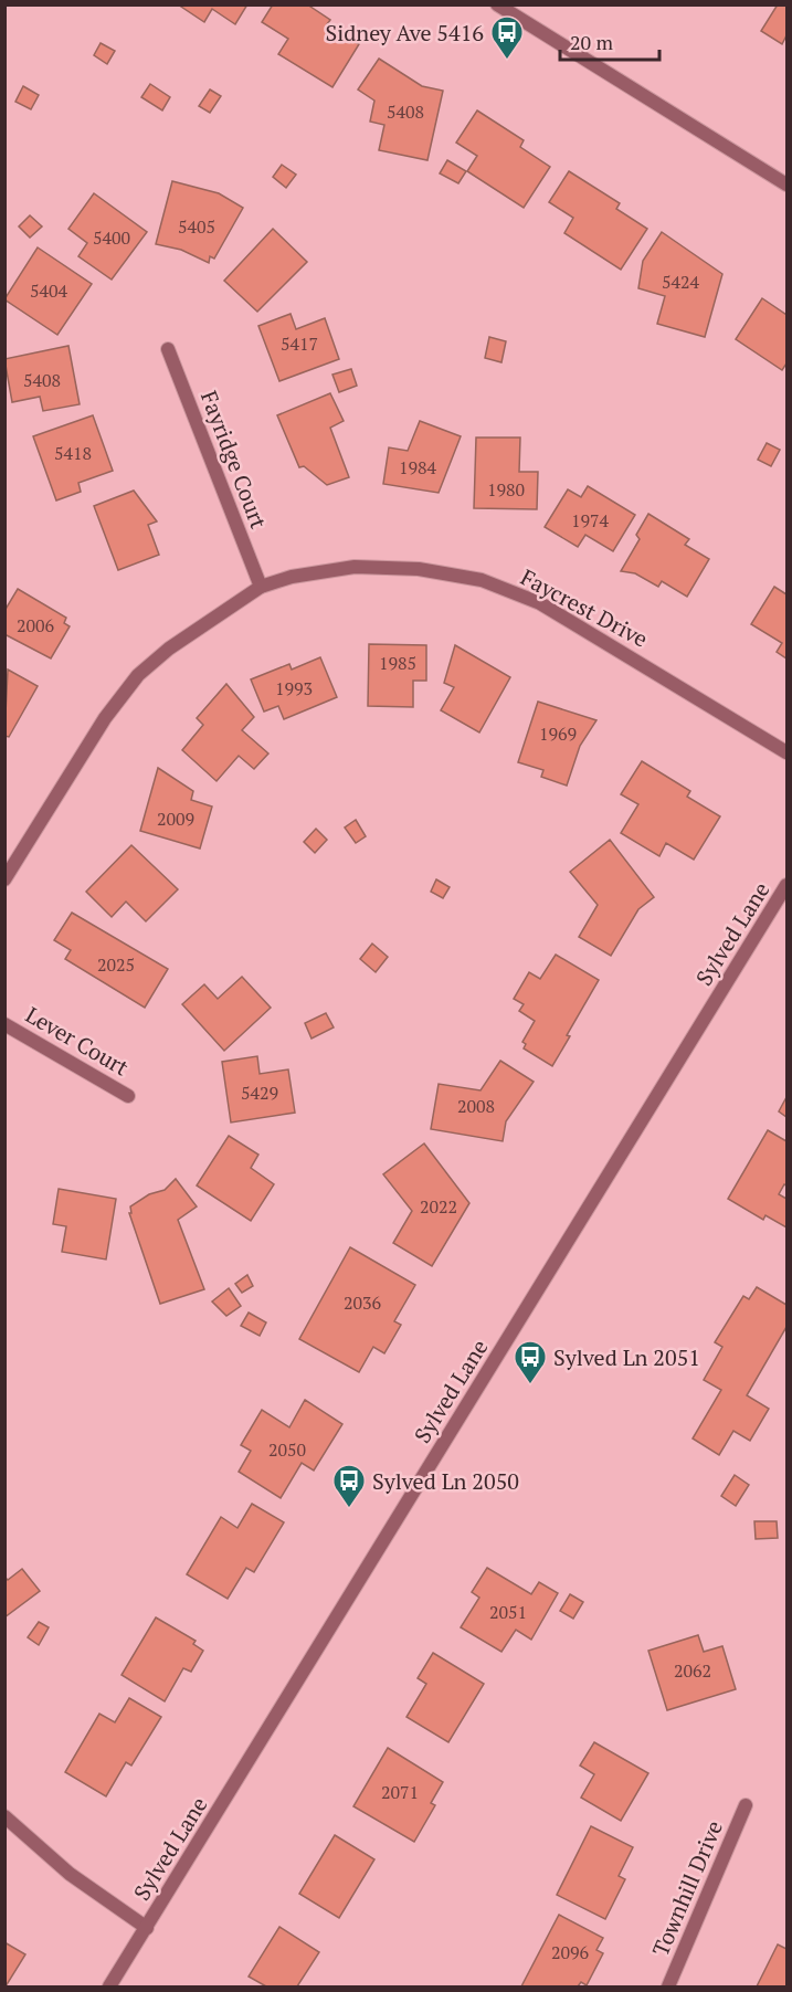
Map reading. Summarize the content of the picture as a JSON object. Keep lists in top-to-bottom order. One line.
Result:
{"streets":{"street":["Fayridge Court","Faycrest Drive","Sylved Lane","Lever Court","Townhill Drive"]},"crossings":[["Fayridge Court","Faycrest Drive"]],"places":{"bus stop":["Sidney Ave 5416","Sylved Ln 2051","Sylved Ln 2050"]},"house_numbers":["5408","5405","5400","5424","5404","5417","5408","5418","1984","1980","1974","2006","1985","1993","1969","2009","2025","5429","2008","2022","2036","2050","2051","2062","2071","2096"],"scale_bar":"20 m"}
